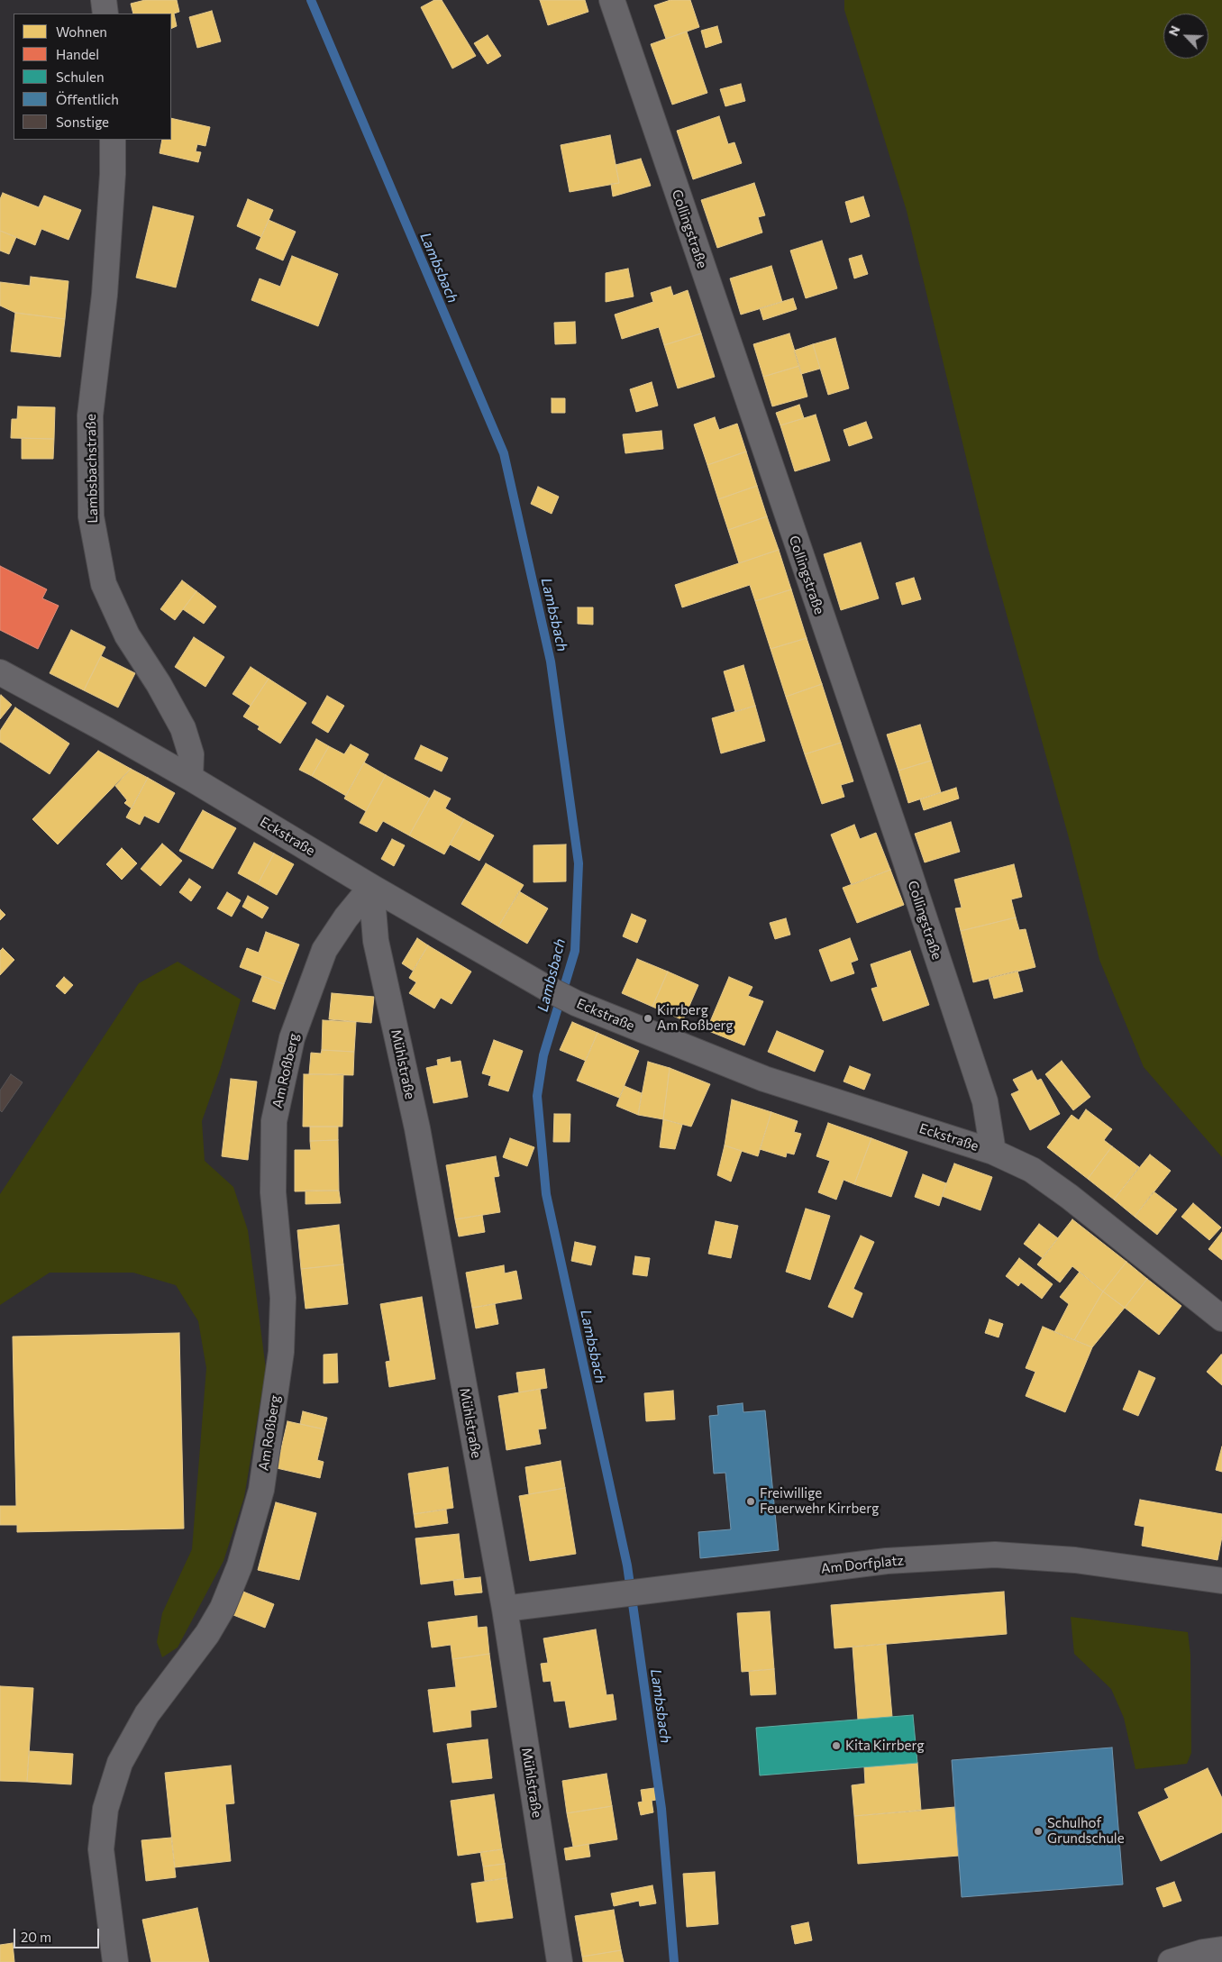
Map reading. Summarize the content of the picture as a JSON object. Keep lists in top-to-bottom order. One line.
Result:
{"streets":{"street":["Collingstraße","Lambsbachstraße","Eckstraße","Mühlstraße","Am Roßberg","Am Dorfplatz"]},"crossings":[["Collingstraße","Eckstraße"],["Lambsbachstraße","Eckstraße"],["Eckstraße","Mühlstraße"],["Eckstraße","Am Roßberg"],["Mühlstraße","Am Roßberg"],["Mühlstraße","Am Dorfplatz"]],"water":["Lambsbach"],"places":["Kirrberg Am Roßberg","Freiwillige Feuerwehr Kirrberg","Kita Kirrberg","Schulhof Grundschule"],"legend":["Wohnen","Handel","Schulen","Öffentlich","Sonstige"],"scale_bar":"20 m","north":"top left"}
